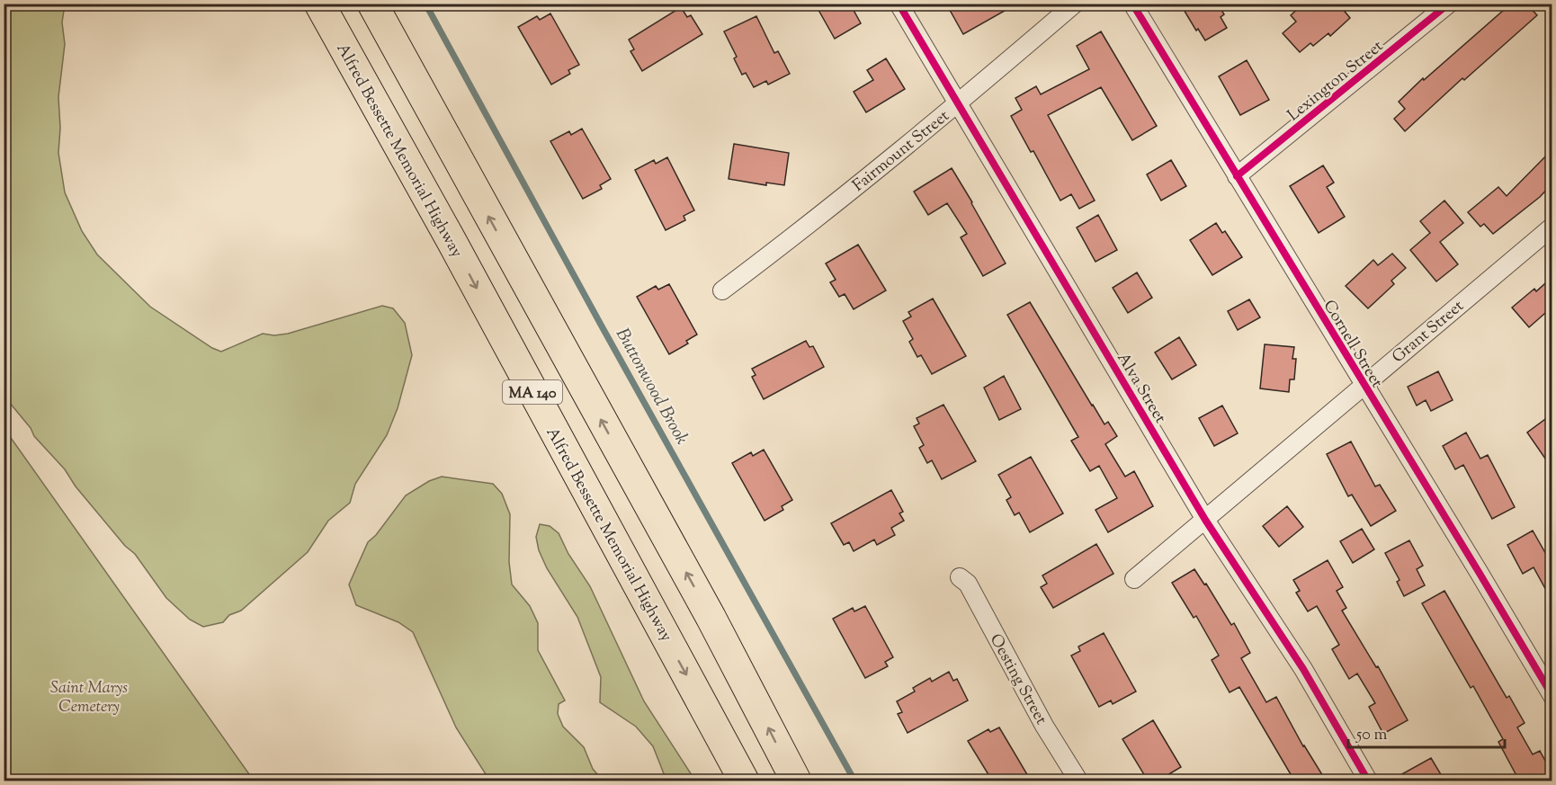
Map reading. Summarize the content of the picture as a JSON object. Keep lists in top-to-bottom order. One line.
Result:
{"streets":{"highway":["Alfred Bessette Memorial Highway","MA 140"],"street":["Lexington Street","Fairmount Street","Grant Street","Cornell Street","Alva Street","Oesting Street"]},"crossings":[["Lexington Street","Cornell Street"],["Fairmount Street","Alva Street"],["Grant Street","Cornell Street"],["Grant Street","Alva Street"]],"water":["Buttonwood Brook"],"parks":["Saint Marys Cemetery"],"scale_bar":"50 m"}
